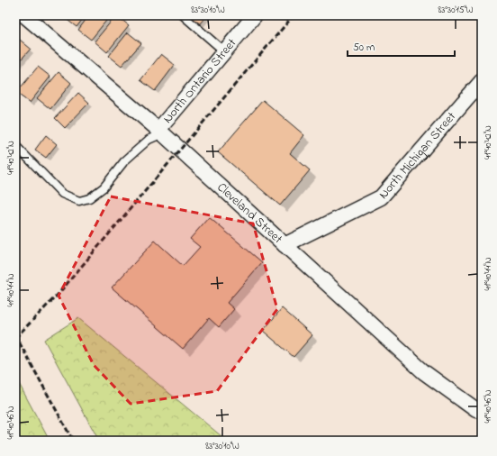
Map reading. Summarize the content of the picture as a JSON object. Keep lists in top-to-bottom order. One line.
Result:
{"streets":{"street":["North Ontario Street","North Michigan Street","Cleveland Street"]},"crossings":[["North Ontario Street","Cleveland Street"],["North Michigan Street","Cleveland Street"]],"scale_bar":"50 m","coordinates":["83°30'10\"W","83°30'15\"W","41°40'42\"N","41°40'44\"N","41°40'46\"N"]}
